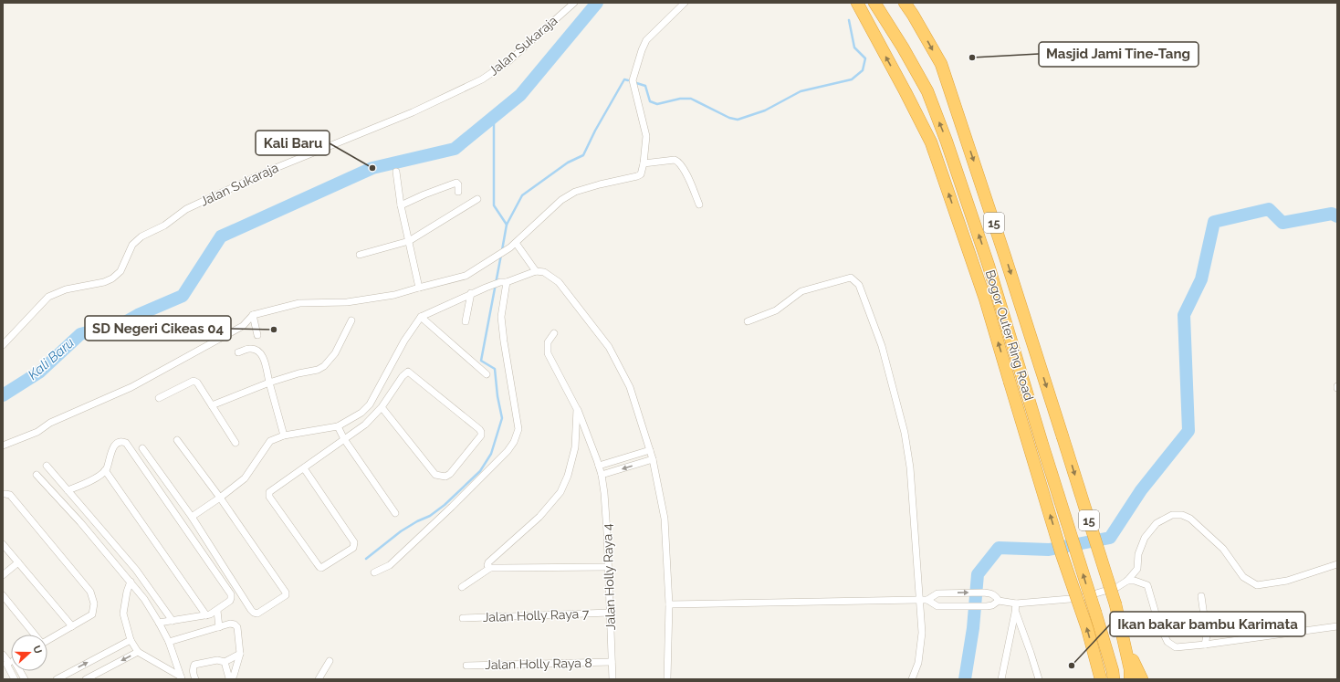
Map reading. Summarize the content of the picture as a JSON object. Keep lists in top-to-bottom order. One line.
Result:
{"streets":{"highway":["15","Bogor Outer Ring Road"],"street":["Jalan Sukaraja","Jalan Holly Raya 4","Jalan Holly Raya 7","Jalan Holly Raya 8"]},"crossings":[["Jalan Holly Raya 4","Jalan Holly Raya 7"],["Jalan Holly Raya 4","Jalan Holly Raya 8"]],"water":["Kali Baru"],"places":["Masjid Jami Tine-Tang","Kali Baru","SD Negeri Cikeas 04","Ikan bakar bambu Karimata"],"north":"right"}
